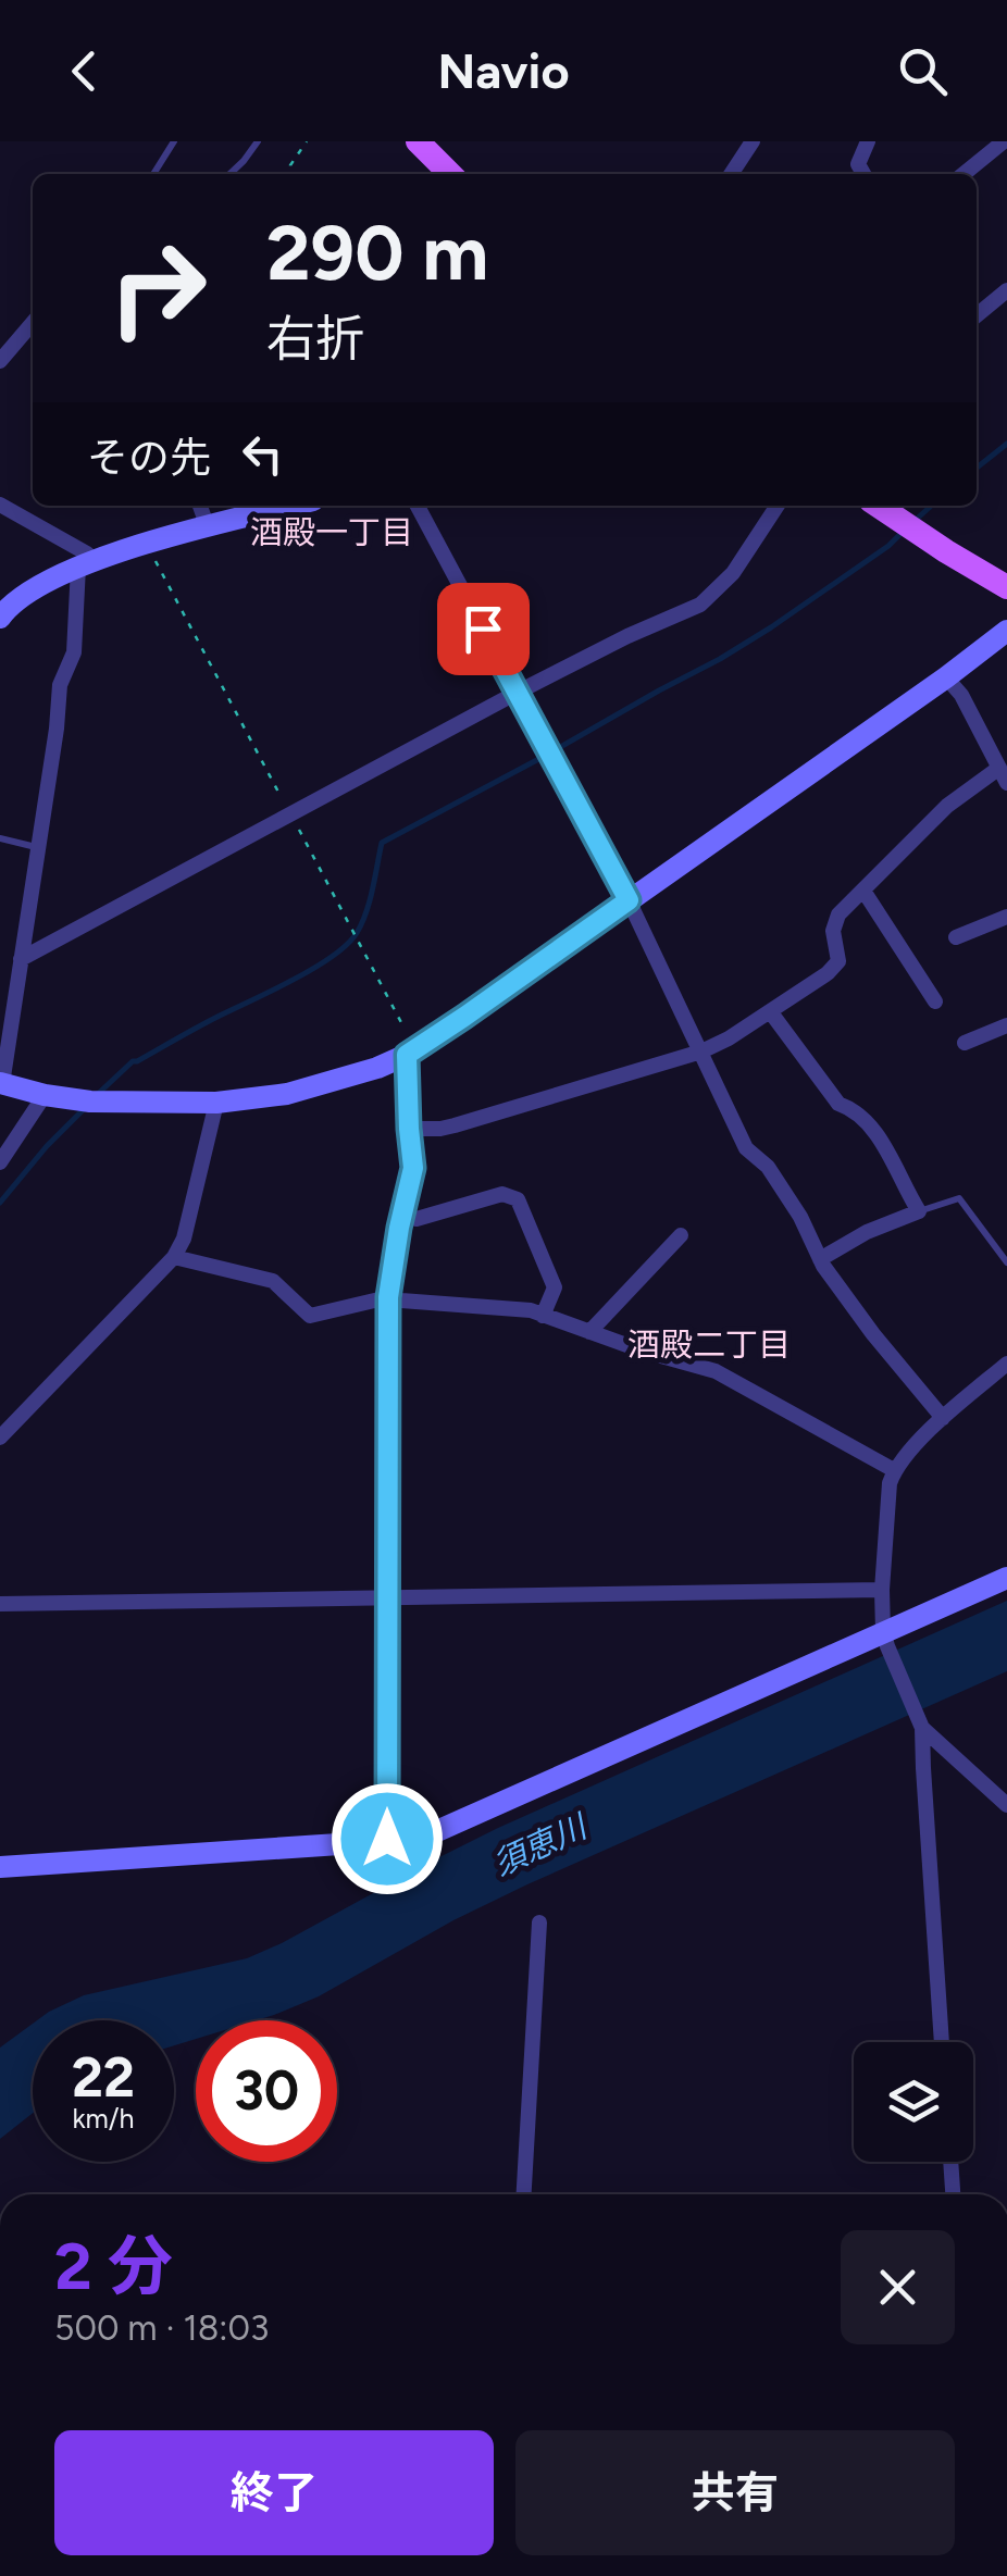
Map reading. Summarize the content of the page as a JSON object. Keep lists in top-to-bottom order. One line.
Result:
{"districts":["酒殿一丁目","酒殿二丁目"],"water":["須恵川"],"page":{"header":"Navio","turn":["290 m","右折"],"then":"その先","speed":"22 km/h","limit":"30","heading":["2 分","500 m · 18:03"],"buttons":["終了","共有"]}}
